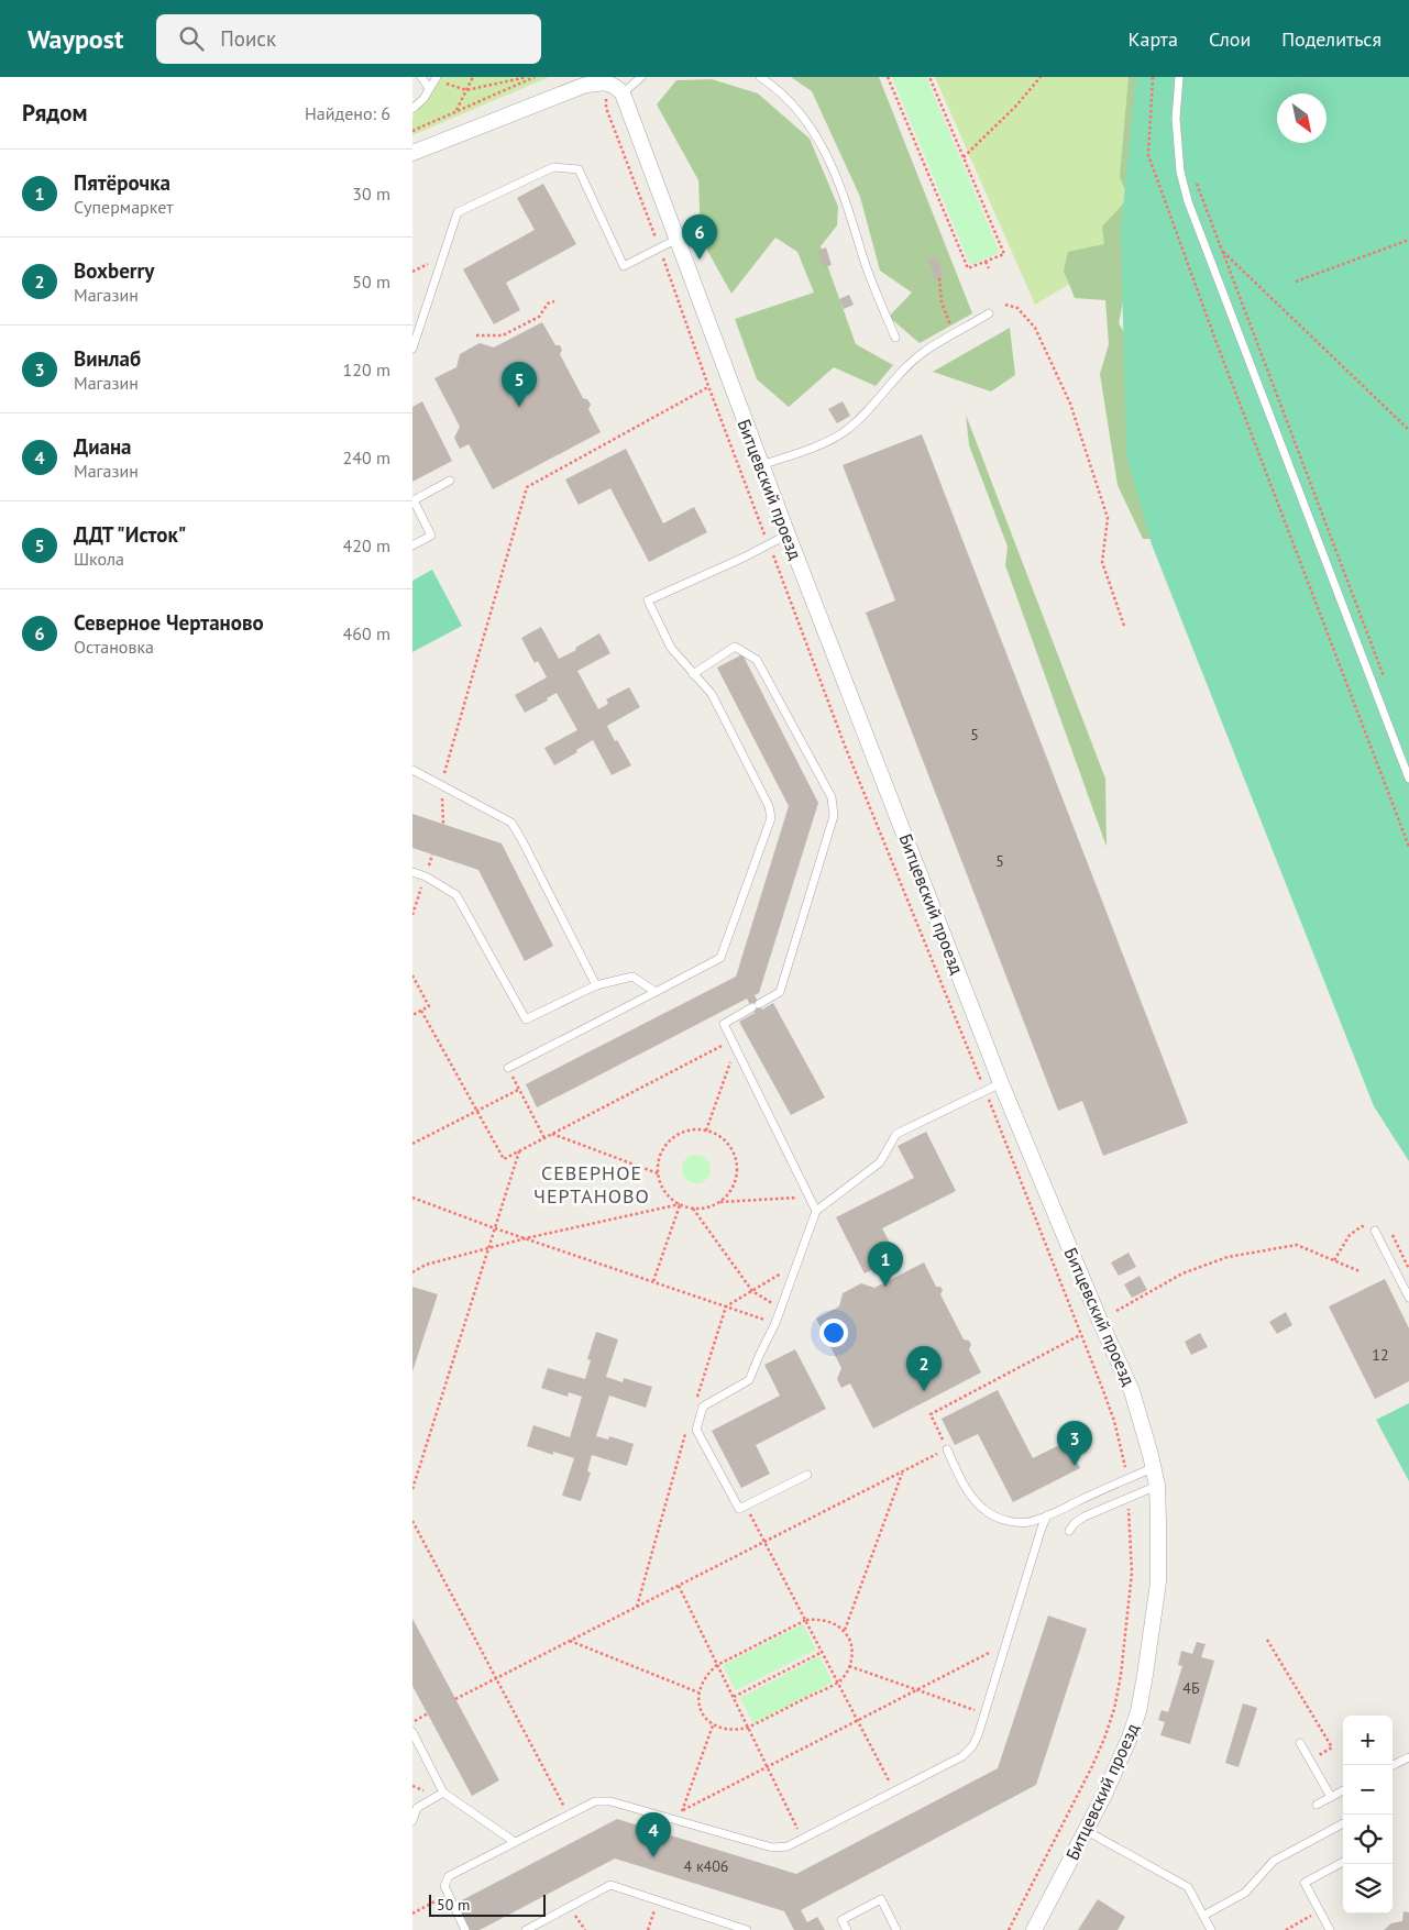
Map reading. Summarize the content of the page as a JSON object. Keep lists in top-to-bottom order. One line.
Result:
{"streets":{"street":["Битцевский проезд"]},"districts":["СЕВЕРНОЕ ЧЕРТАНОВО"],"house_numbers":["5","5","12","4Б","4 к406"],"scale_bar":"50 m","north":"bottom right","page":{"header":"Waypost","search":"Поиск","nav":["Карта","Слои","Поделиться"],"heading":["Рядом","Найдено: 6"],"list":[{"mark":"1","name":"Пятёрочка","note":"Супермаркет","value":"30 m"},{"mark":"2","name":"Boxberry","note":"Магазин","value":"50 m"},{"mark":"3","name":"Винлаб","note":"Магазин","value":"120 m"},{"mark":"4","name":"Диана","note":"Магазин","value":"240 m"},{"mark":"5","name":"ДДТ \"Исток\"","note":"Школа","value":"420 m"},{"mark":"6","name":"Северное Чертаново","note":"Остановка","value":"460 m"}],"pins":["6","5","1","2","3","4"],"map_buttons":["+","−"],"scale":"50 m"}}
